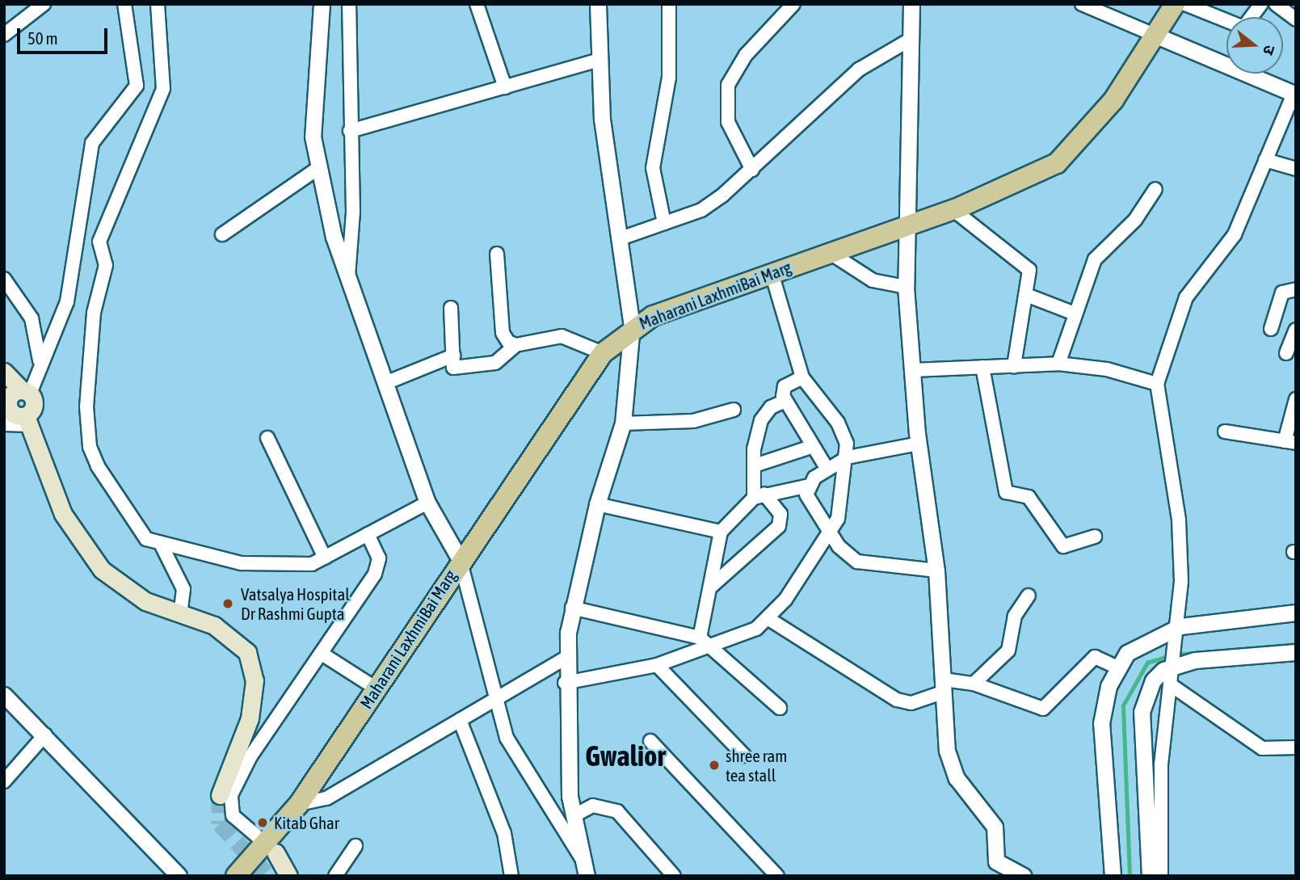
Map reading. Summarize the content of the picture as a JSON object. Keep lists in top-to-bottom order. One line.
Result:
{"streets":{"main road":["Maharani LaxhmiBai Marg"]},"districts":["Gwalior"],"places":["Vatsalya Hospital Dr Rashmi Gupta","shree ram tea stall","Kitab Ghar"],"scale_bar":"50 m","north":"right"}
